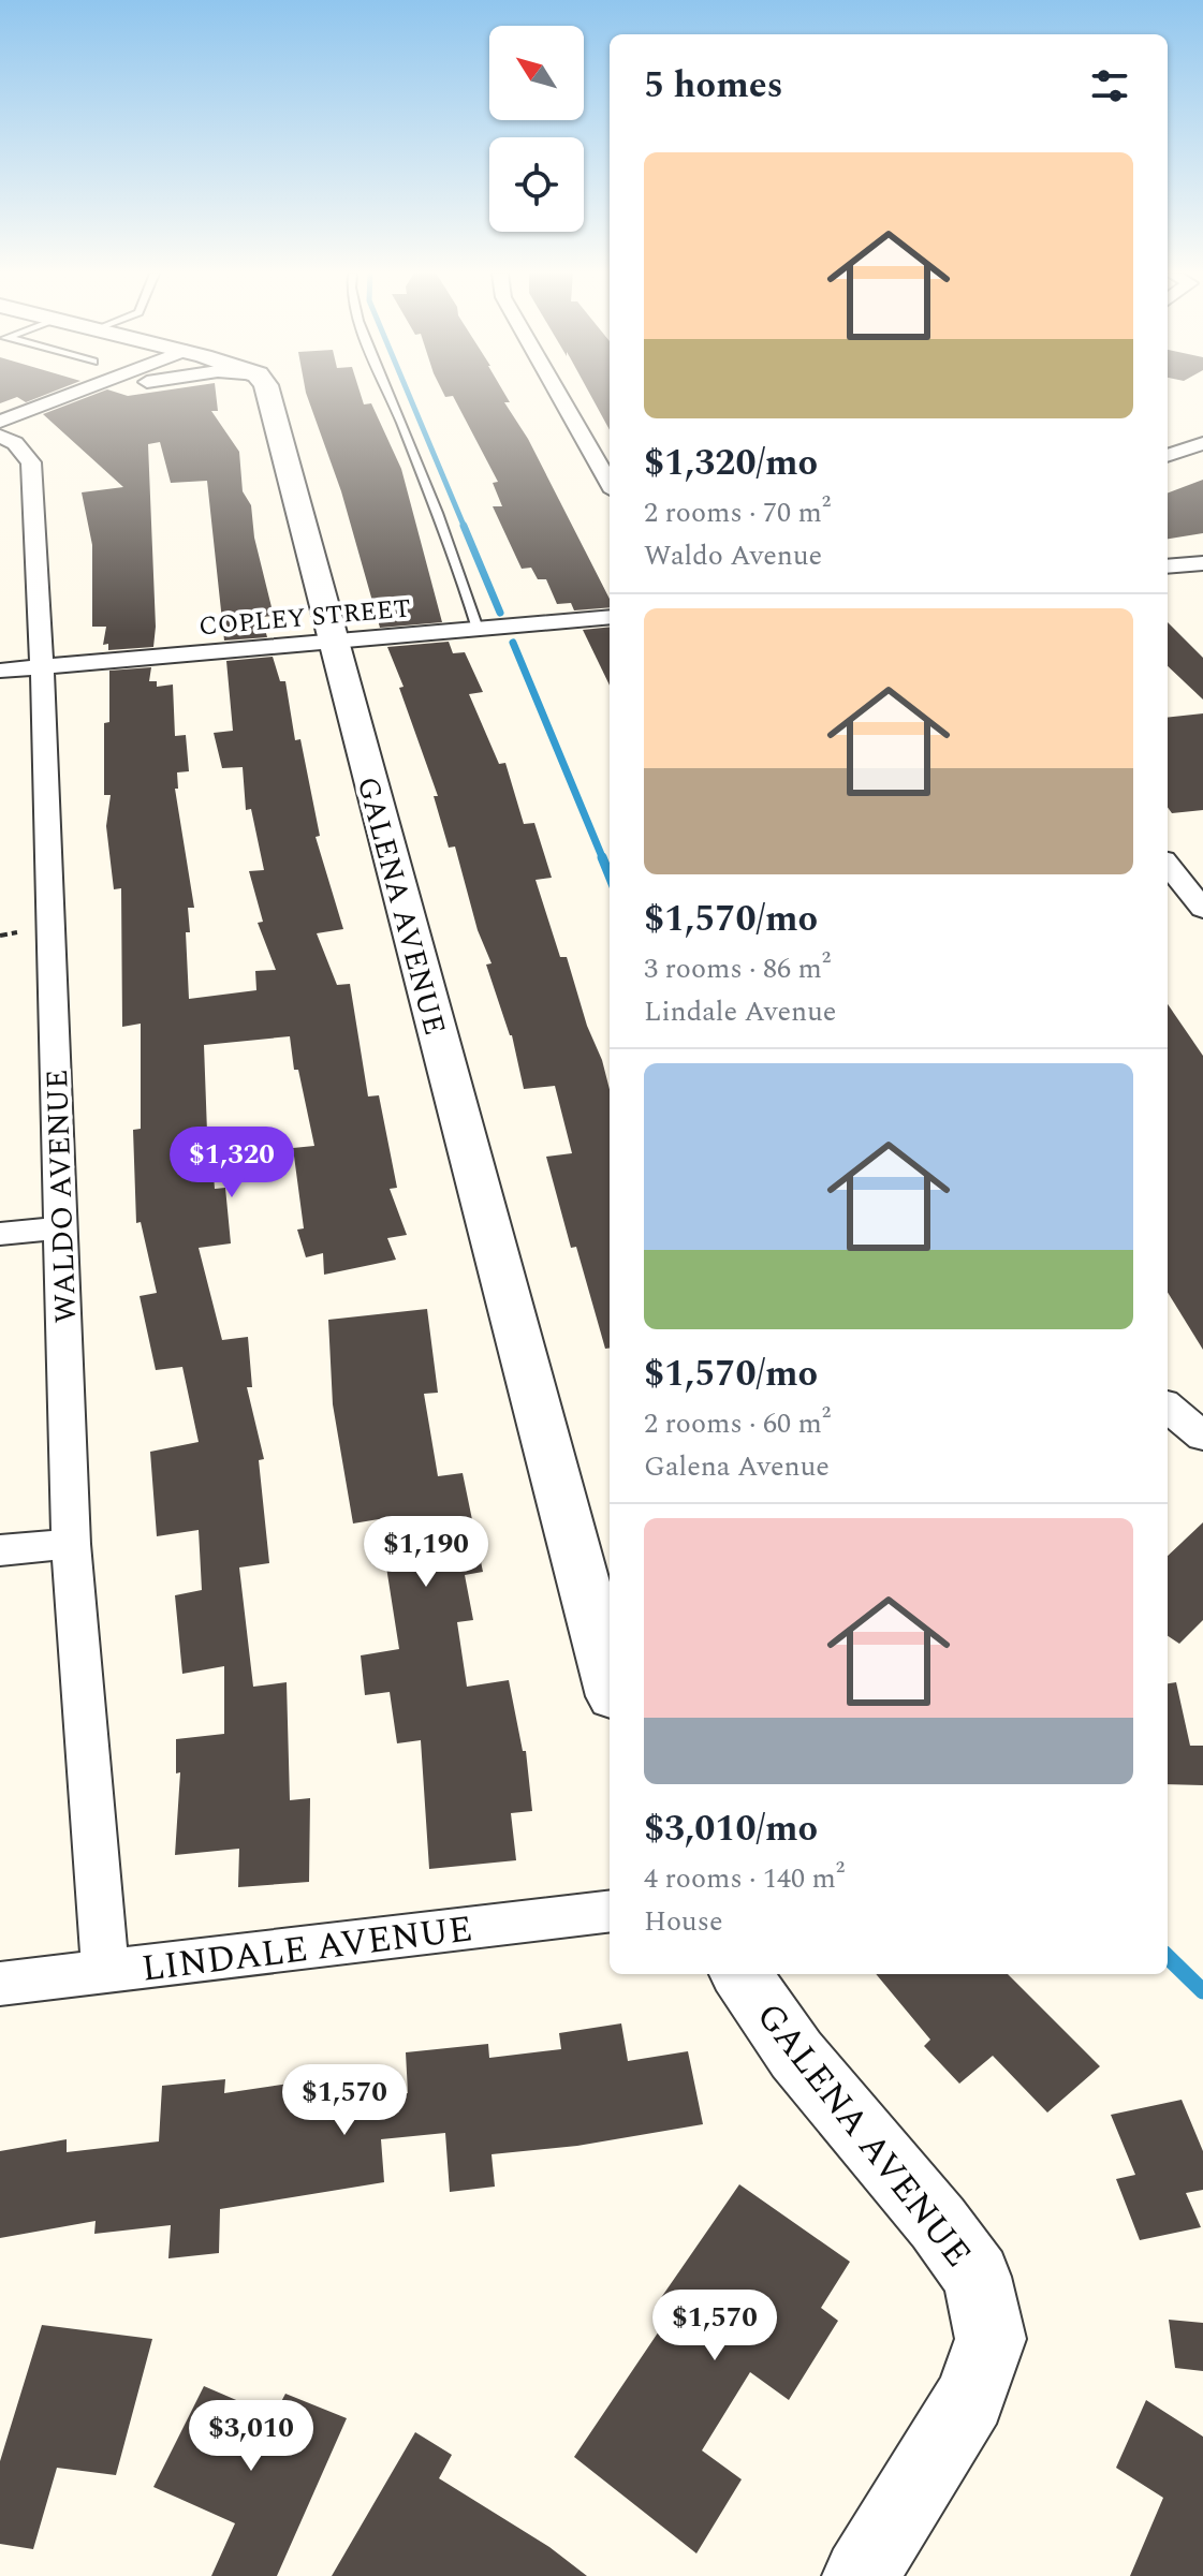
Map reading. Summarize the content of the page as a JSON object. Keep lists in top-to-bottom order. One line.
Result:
{"streets":{"street":["COPLEY STREET","GALENA AVENUE","WALDO AVENUE","LINDALE AVENUE"]},"crossings":[["COPLEY STREET","GALENA AVENUE"],["COPLEY STREET","WALDO AVENUE"],["WALDO AVENUE","LINDALE AVENUE"]],"north":"top left","page":{"heading":"5 homes","list":[{"name":"$1,320/mo","note":"2 rooms · 70 m² · Waldo Avenue"},{"name":"$1,570/mo","note":"3 rooms · 86 m² · Lindale Avenue"},{"name":"$1,570/mo","note":"2 rooms · 60 m² · Galena Avenue"},{"name":"$3,010/mo","note":"4 rooms · 140 m² · House"}],"price":["$1,320","$1,190","$1,570","$1,570","$3,010"]}}
